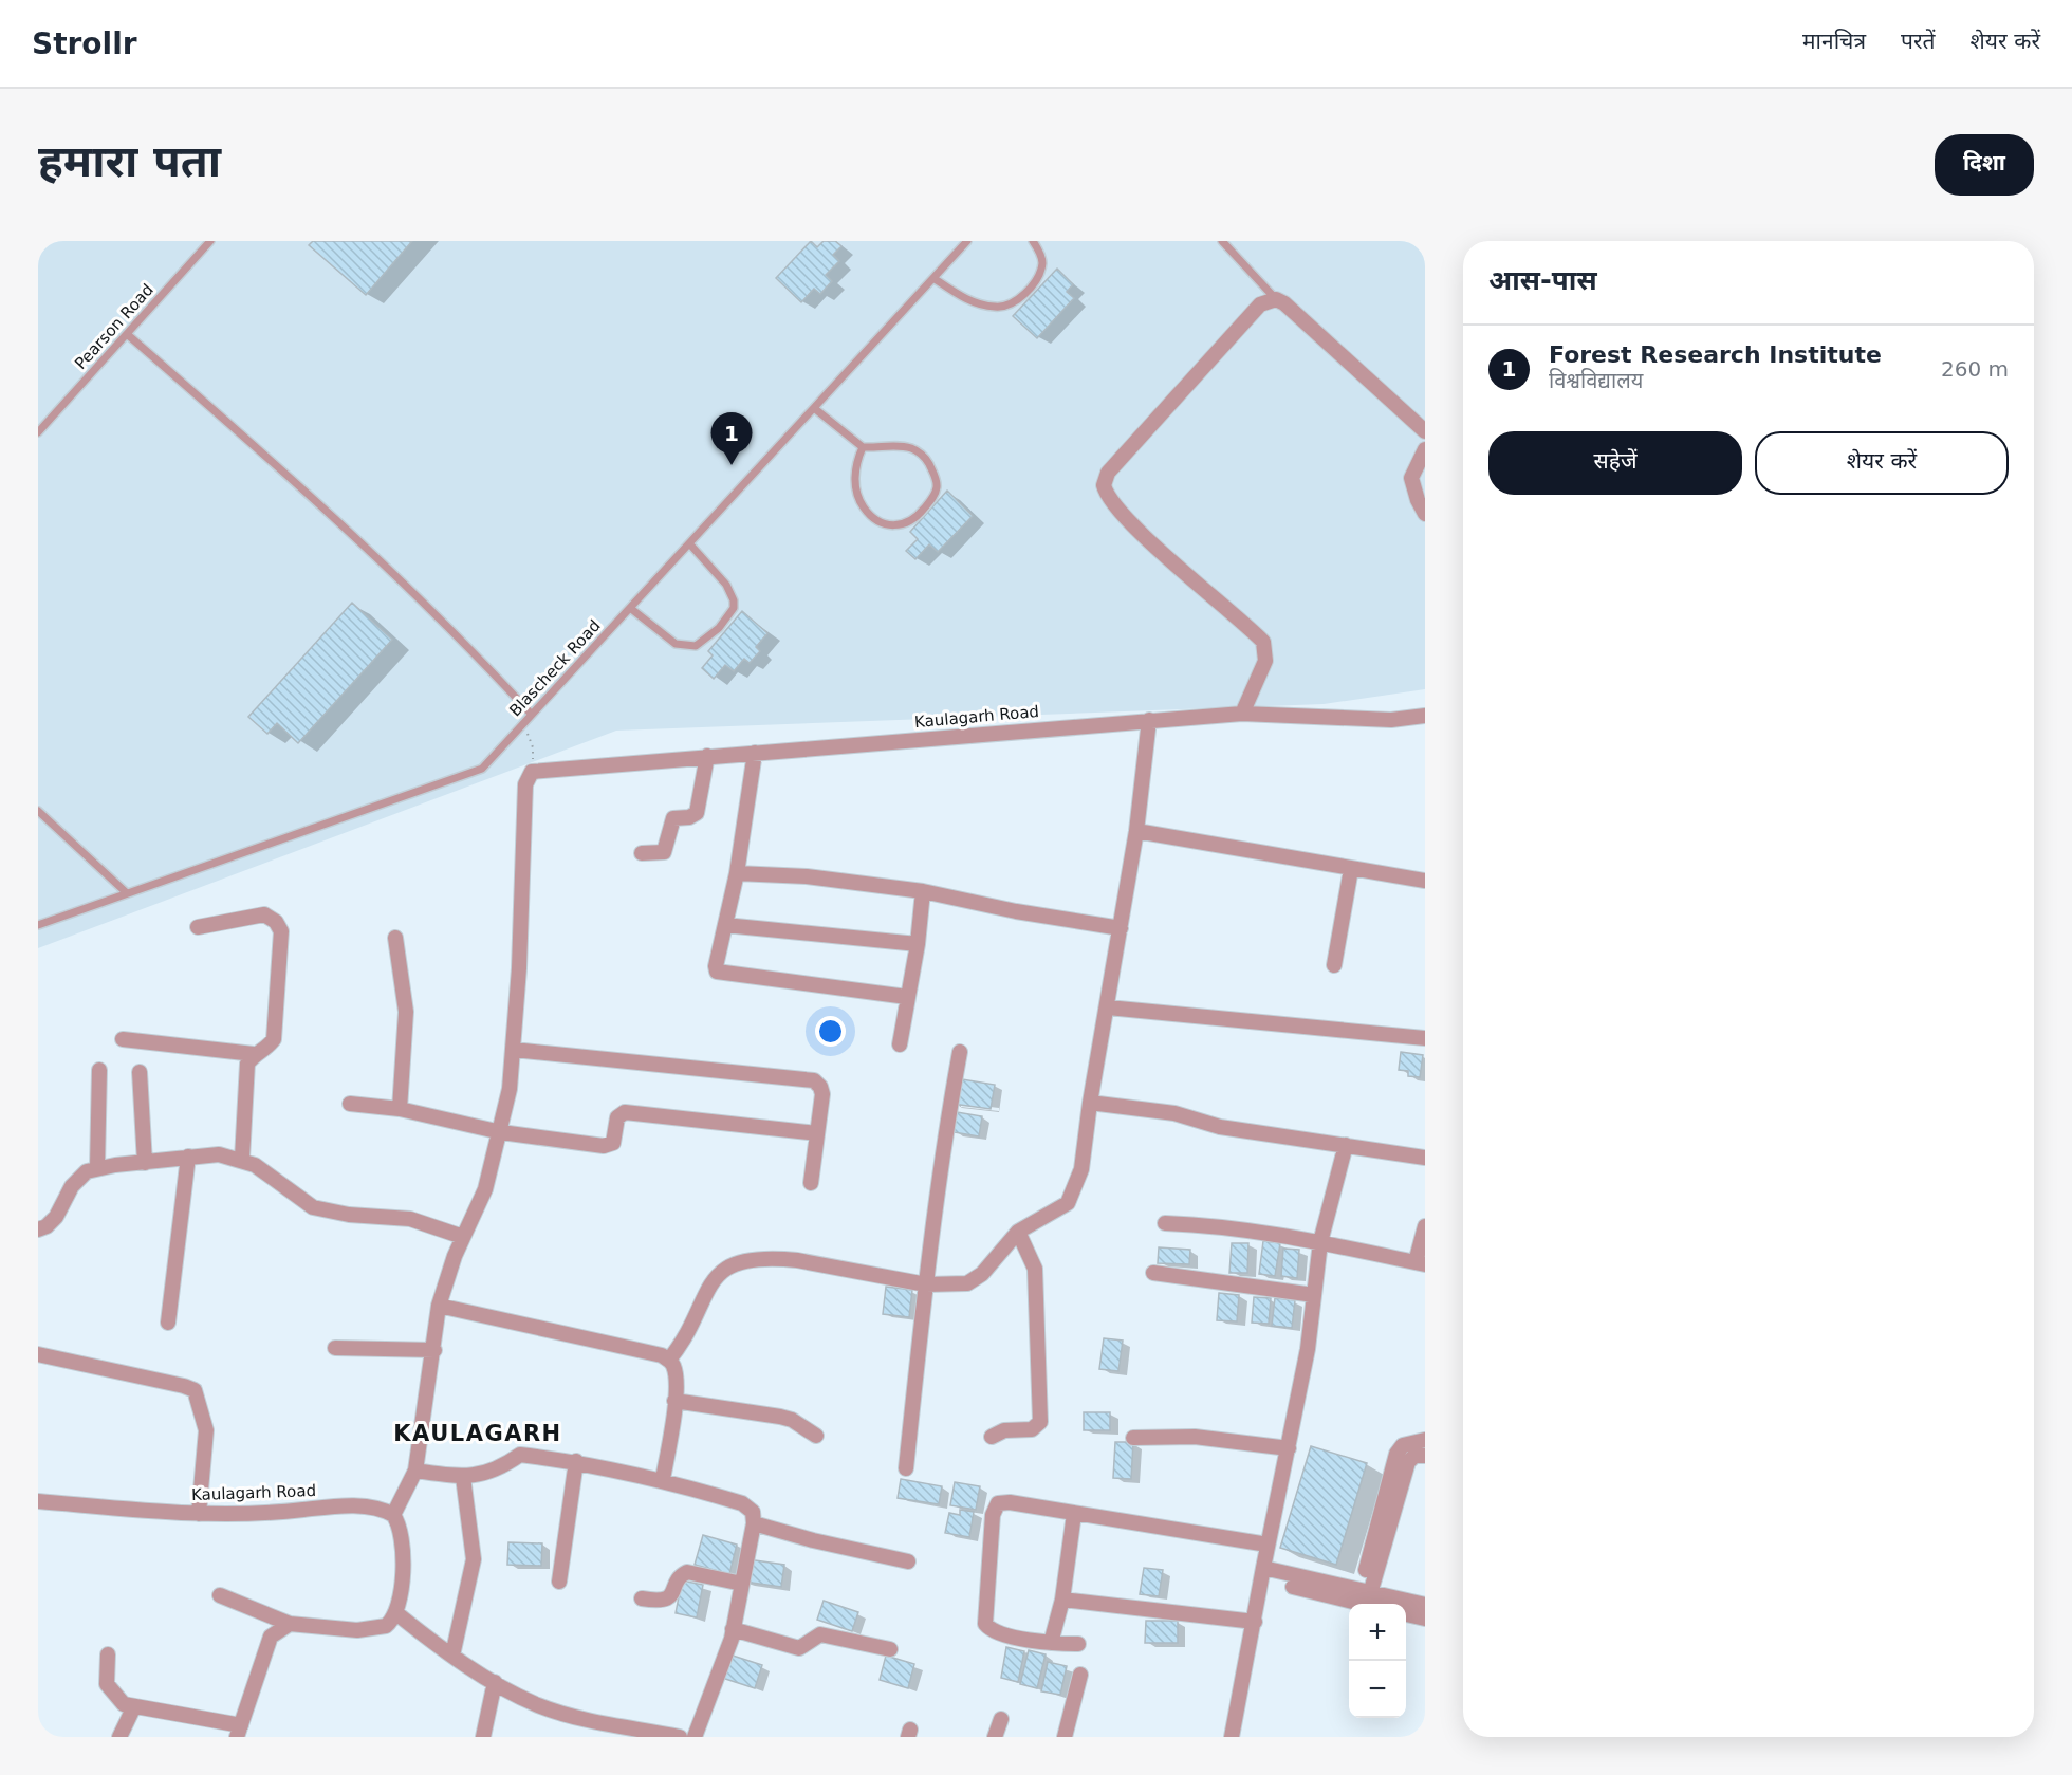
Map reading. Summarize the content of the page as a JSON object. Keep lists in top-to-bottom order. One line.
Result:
{"streets":{"street":["Kaulagarh Road"],"lane":["Pearson Road","Blascheck Road"]},"districts":["KAULAGARH"],"page":{"header":"Strollr","nav":["मानचित्र","परतें","शेयर करें"],"buttons":["दिशा",["सहेजें","शेयर करें"]],"title":"हमारा पता","heading":"आस-पास","list":[{"mark":"1","name":"Forest Research Institute","note":"विश्वविद्यालय","value":"260 m"}],"pins":"1","map_buttons":["+","−"]}}
